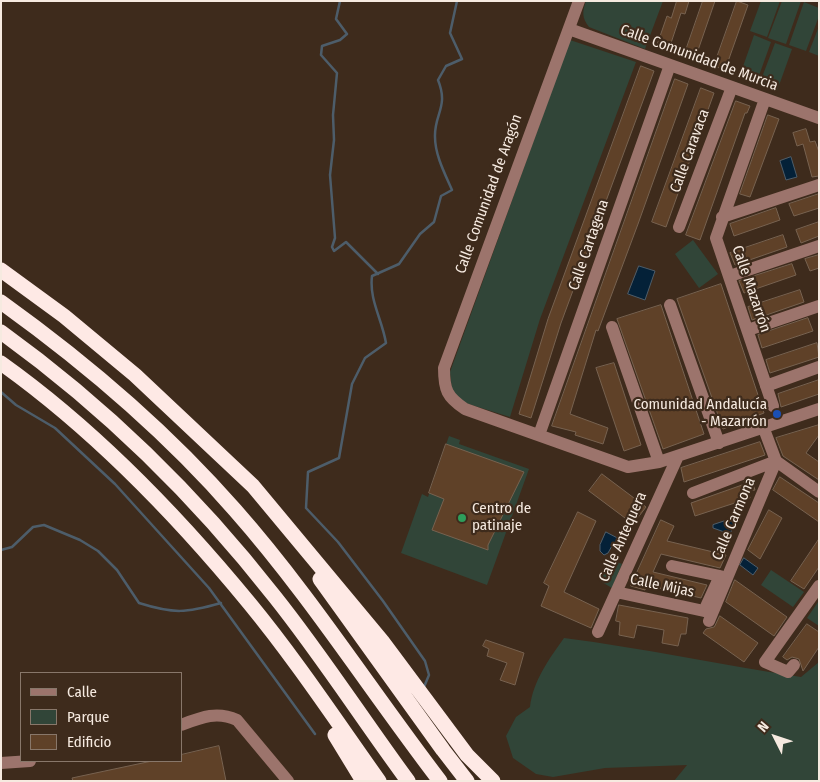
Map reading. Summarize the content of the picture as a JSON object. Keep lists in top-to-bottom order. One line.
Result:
{"streets":{"street":["Calle Comunidad de Murcia","Calle Caravaca","Calle Comunidad de Aragón","Calle Cartagena","Calle Mazarrón","Calle Carmona","Calle Antequera","Calle Mijas"]},"crossings":[["Calle Comunidad de Murcia","Calle Caravaca"],["Calle Comunidad de Murcia","Calle Comunidad de Aragón"],["Calle Comunidad de Murcia","Calle Cartagena"],["Calle Comunidad de Murcia","Calle Mazarrón"],["Calle Comunidad de Aragón","Calle Cartagena"],["Calle Antequera","Calle Mijas"]],"places":["Comunidad Andalucía - Mazarrón","Centro de patinaje"],"legend":["Calle","Parque","Edificio"],"north":"top left"}
